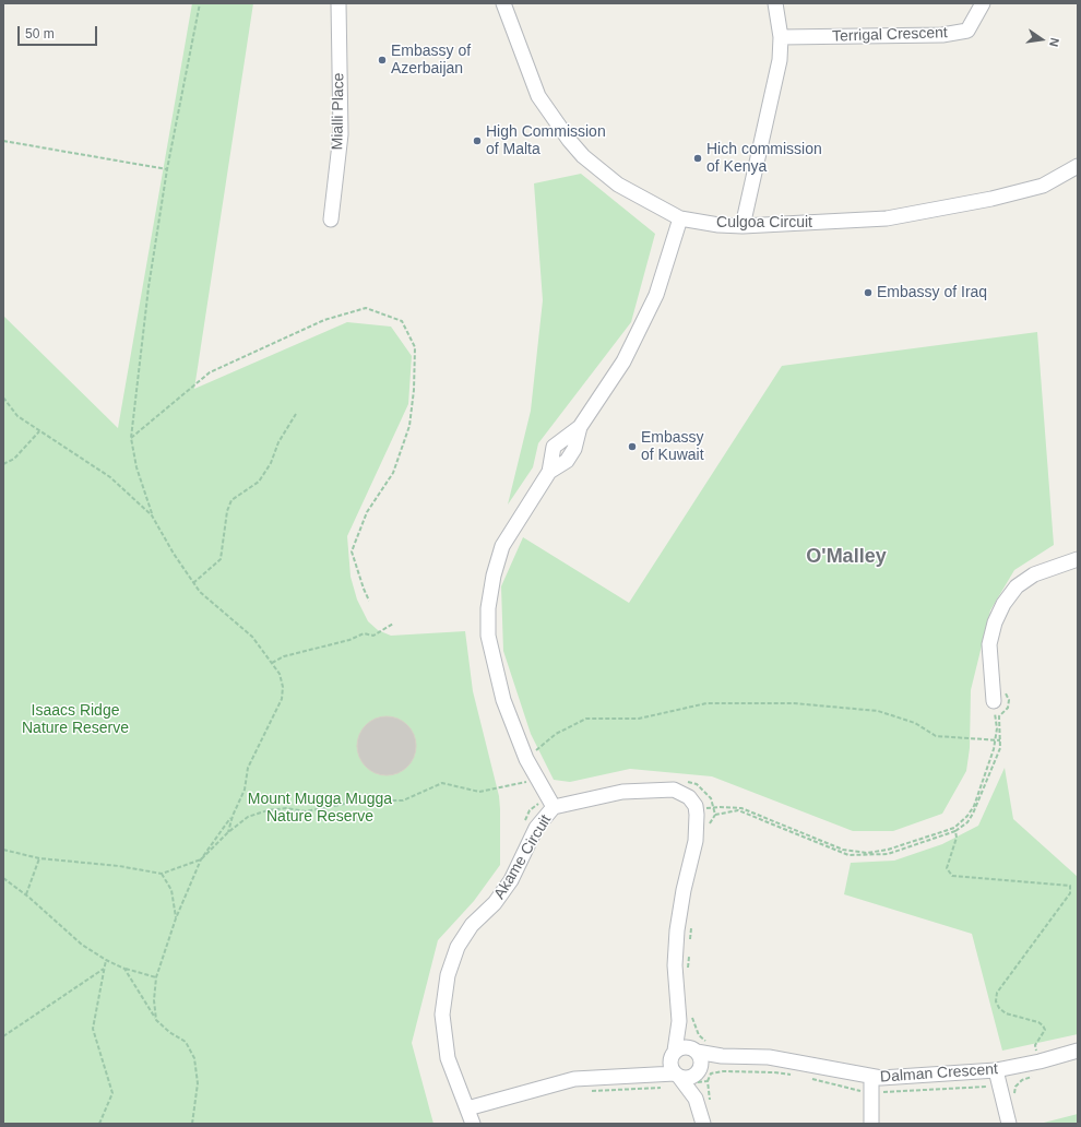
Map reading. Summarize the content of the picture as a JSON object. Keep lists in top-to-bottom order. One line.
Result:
{"streets":{"street":["Terrigal Crescent","Mialli Place","Culgoa Circuit","Akame Circuit","Dalman Crescent"]},"crossings":[["Akame Circuit","Dalman Crescent"]],"districts":["O'Malley"],"parks":["Isaacs Ridge Nature Reserve","Mount Mugga Mugga Nature Reserve"],"places":["Embassy of Azerbaijan","High Commission of Malta","Hich commission of Kenya","Embassy of Iraq","Embassy of Kuwait"],"scale_bar":"50 m","north":"right"}
